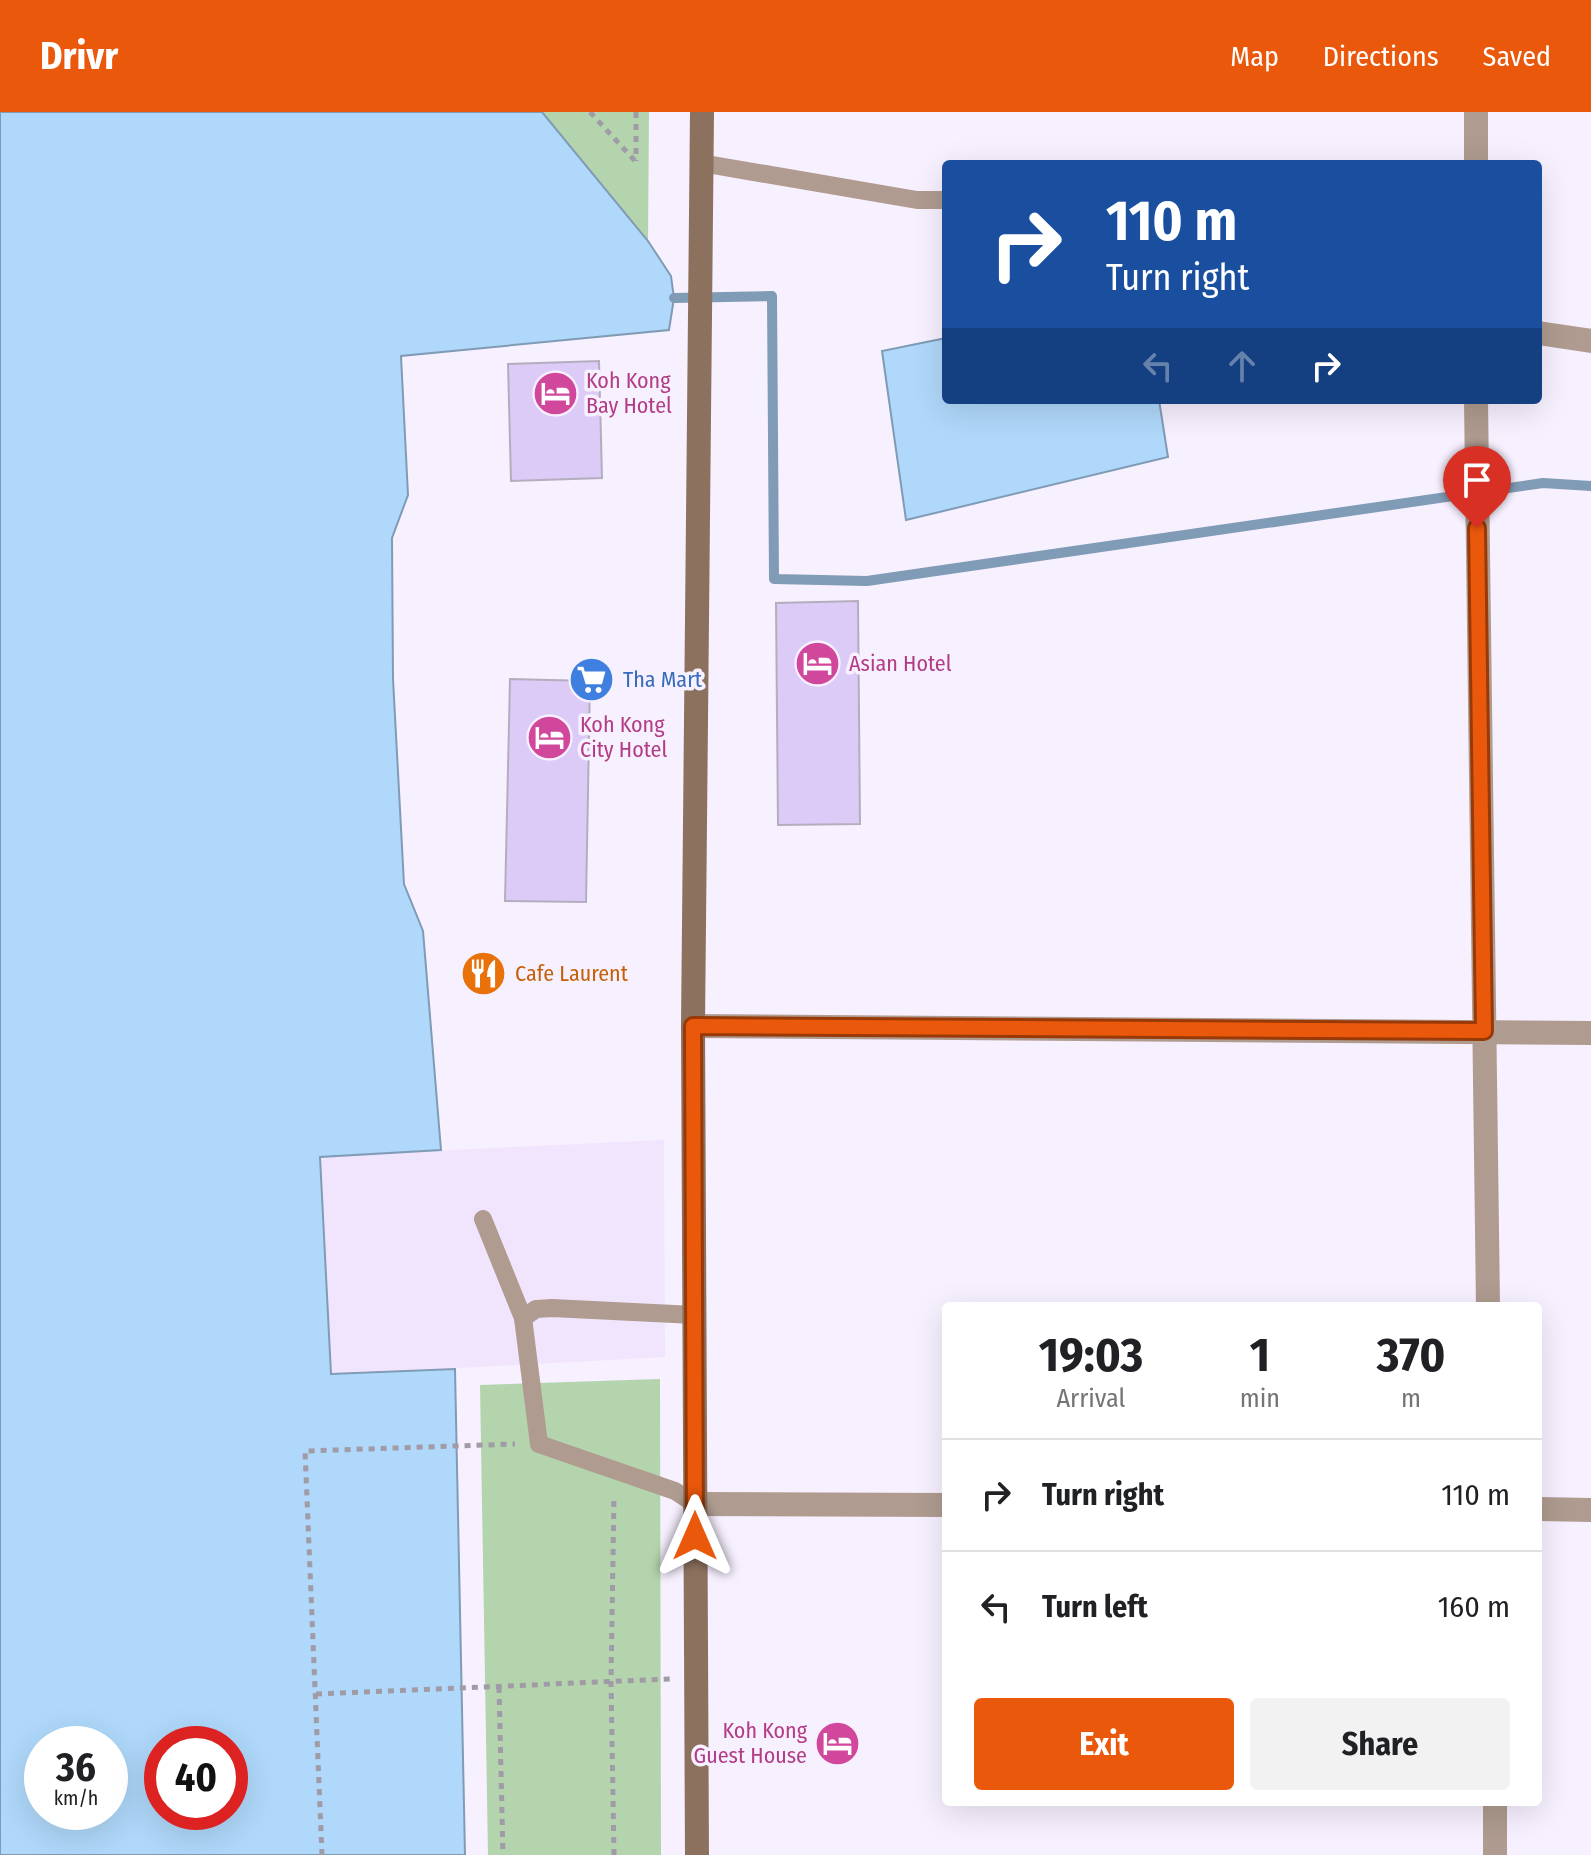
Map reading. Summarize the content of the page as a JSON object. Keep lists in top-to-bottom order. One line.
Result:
{"places":{"hotel":["Koh Kong Bay Hotel","Asian Hotel","Koh Kong City Hotel","Koh Kong Guest House"],"supermarket":["Tha Mart"],"restaurant":["Cafe Laurent"]},"page":{"header":"Drivr","nav":["Map","Directions","Saved"],"turn":["110 m","Turn right"],"eta":["19:03","Arrival","1","min","370","m"],"list":[{"name":"Turn right","value":"110 m"},{"name":"Turn left","value":"160 m"}],"buttons":["Exit","Share"],"speed":"36 km/h","limit":"40"}}
